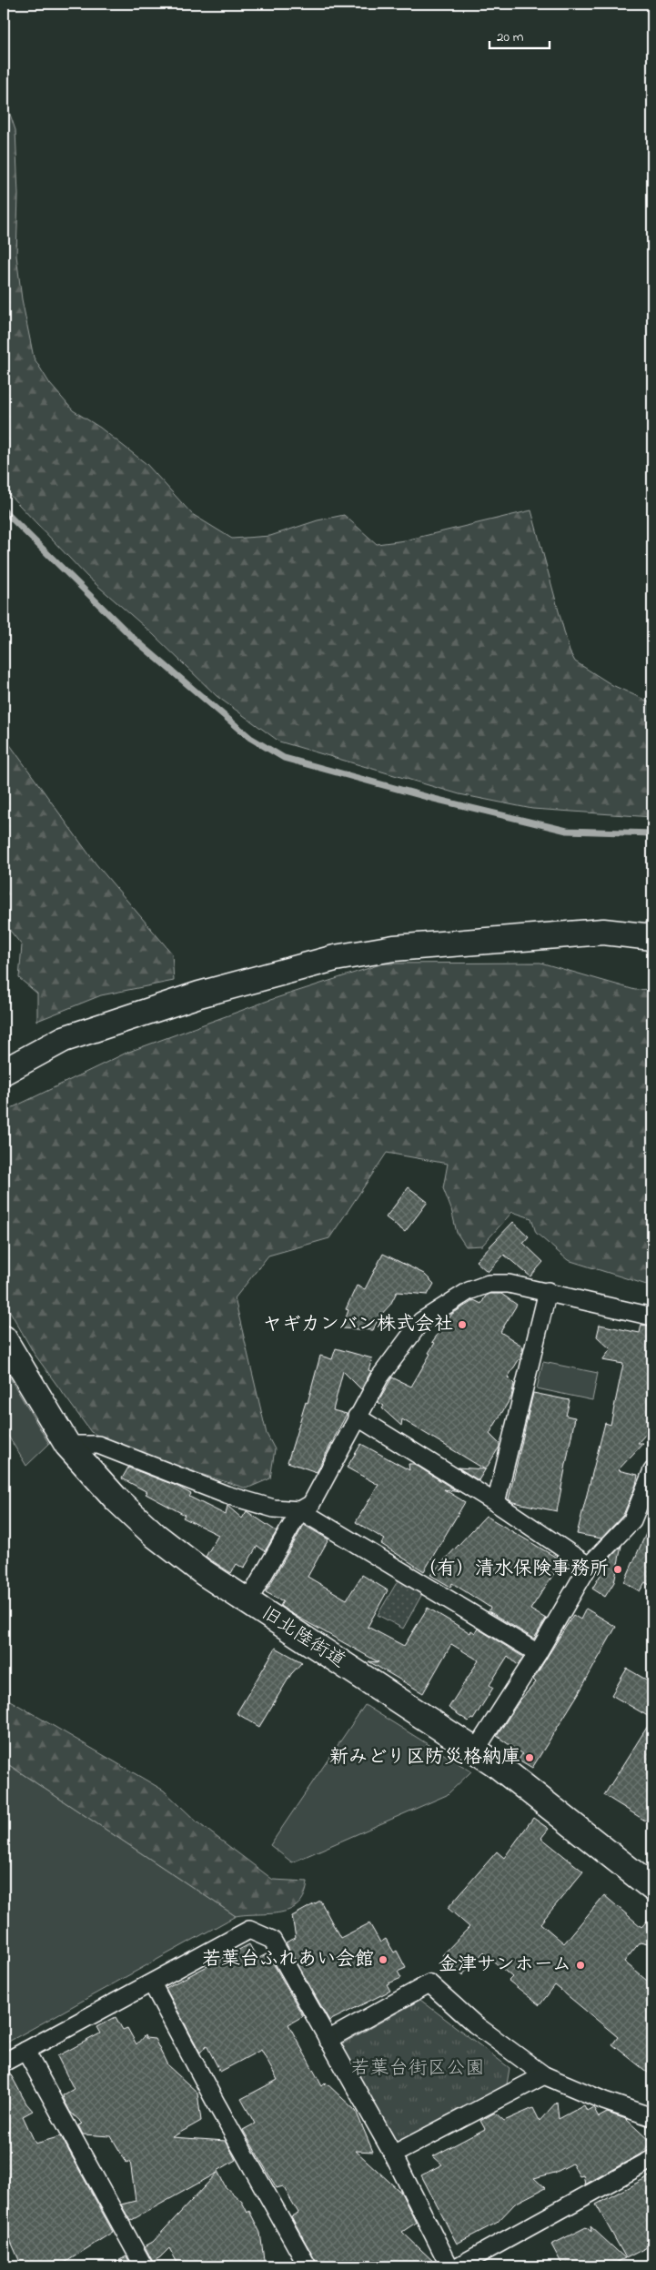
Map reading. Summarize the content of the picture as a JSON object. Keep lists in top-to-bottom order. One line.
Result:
{"streets":{"street":["旧北陸街道"]},"parks":["若葉台街区公園"],"places":["ヤギカンバン株式会社","（有）清水保険事務所","新みどり区防災格納庫","若葉台ふれあい会館","金津サンホーム"],"scale_bar":"20 m"}
